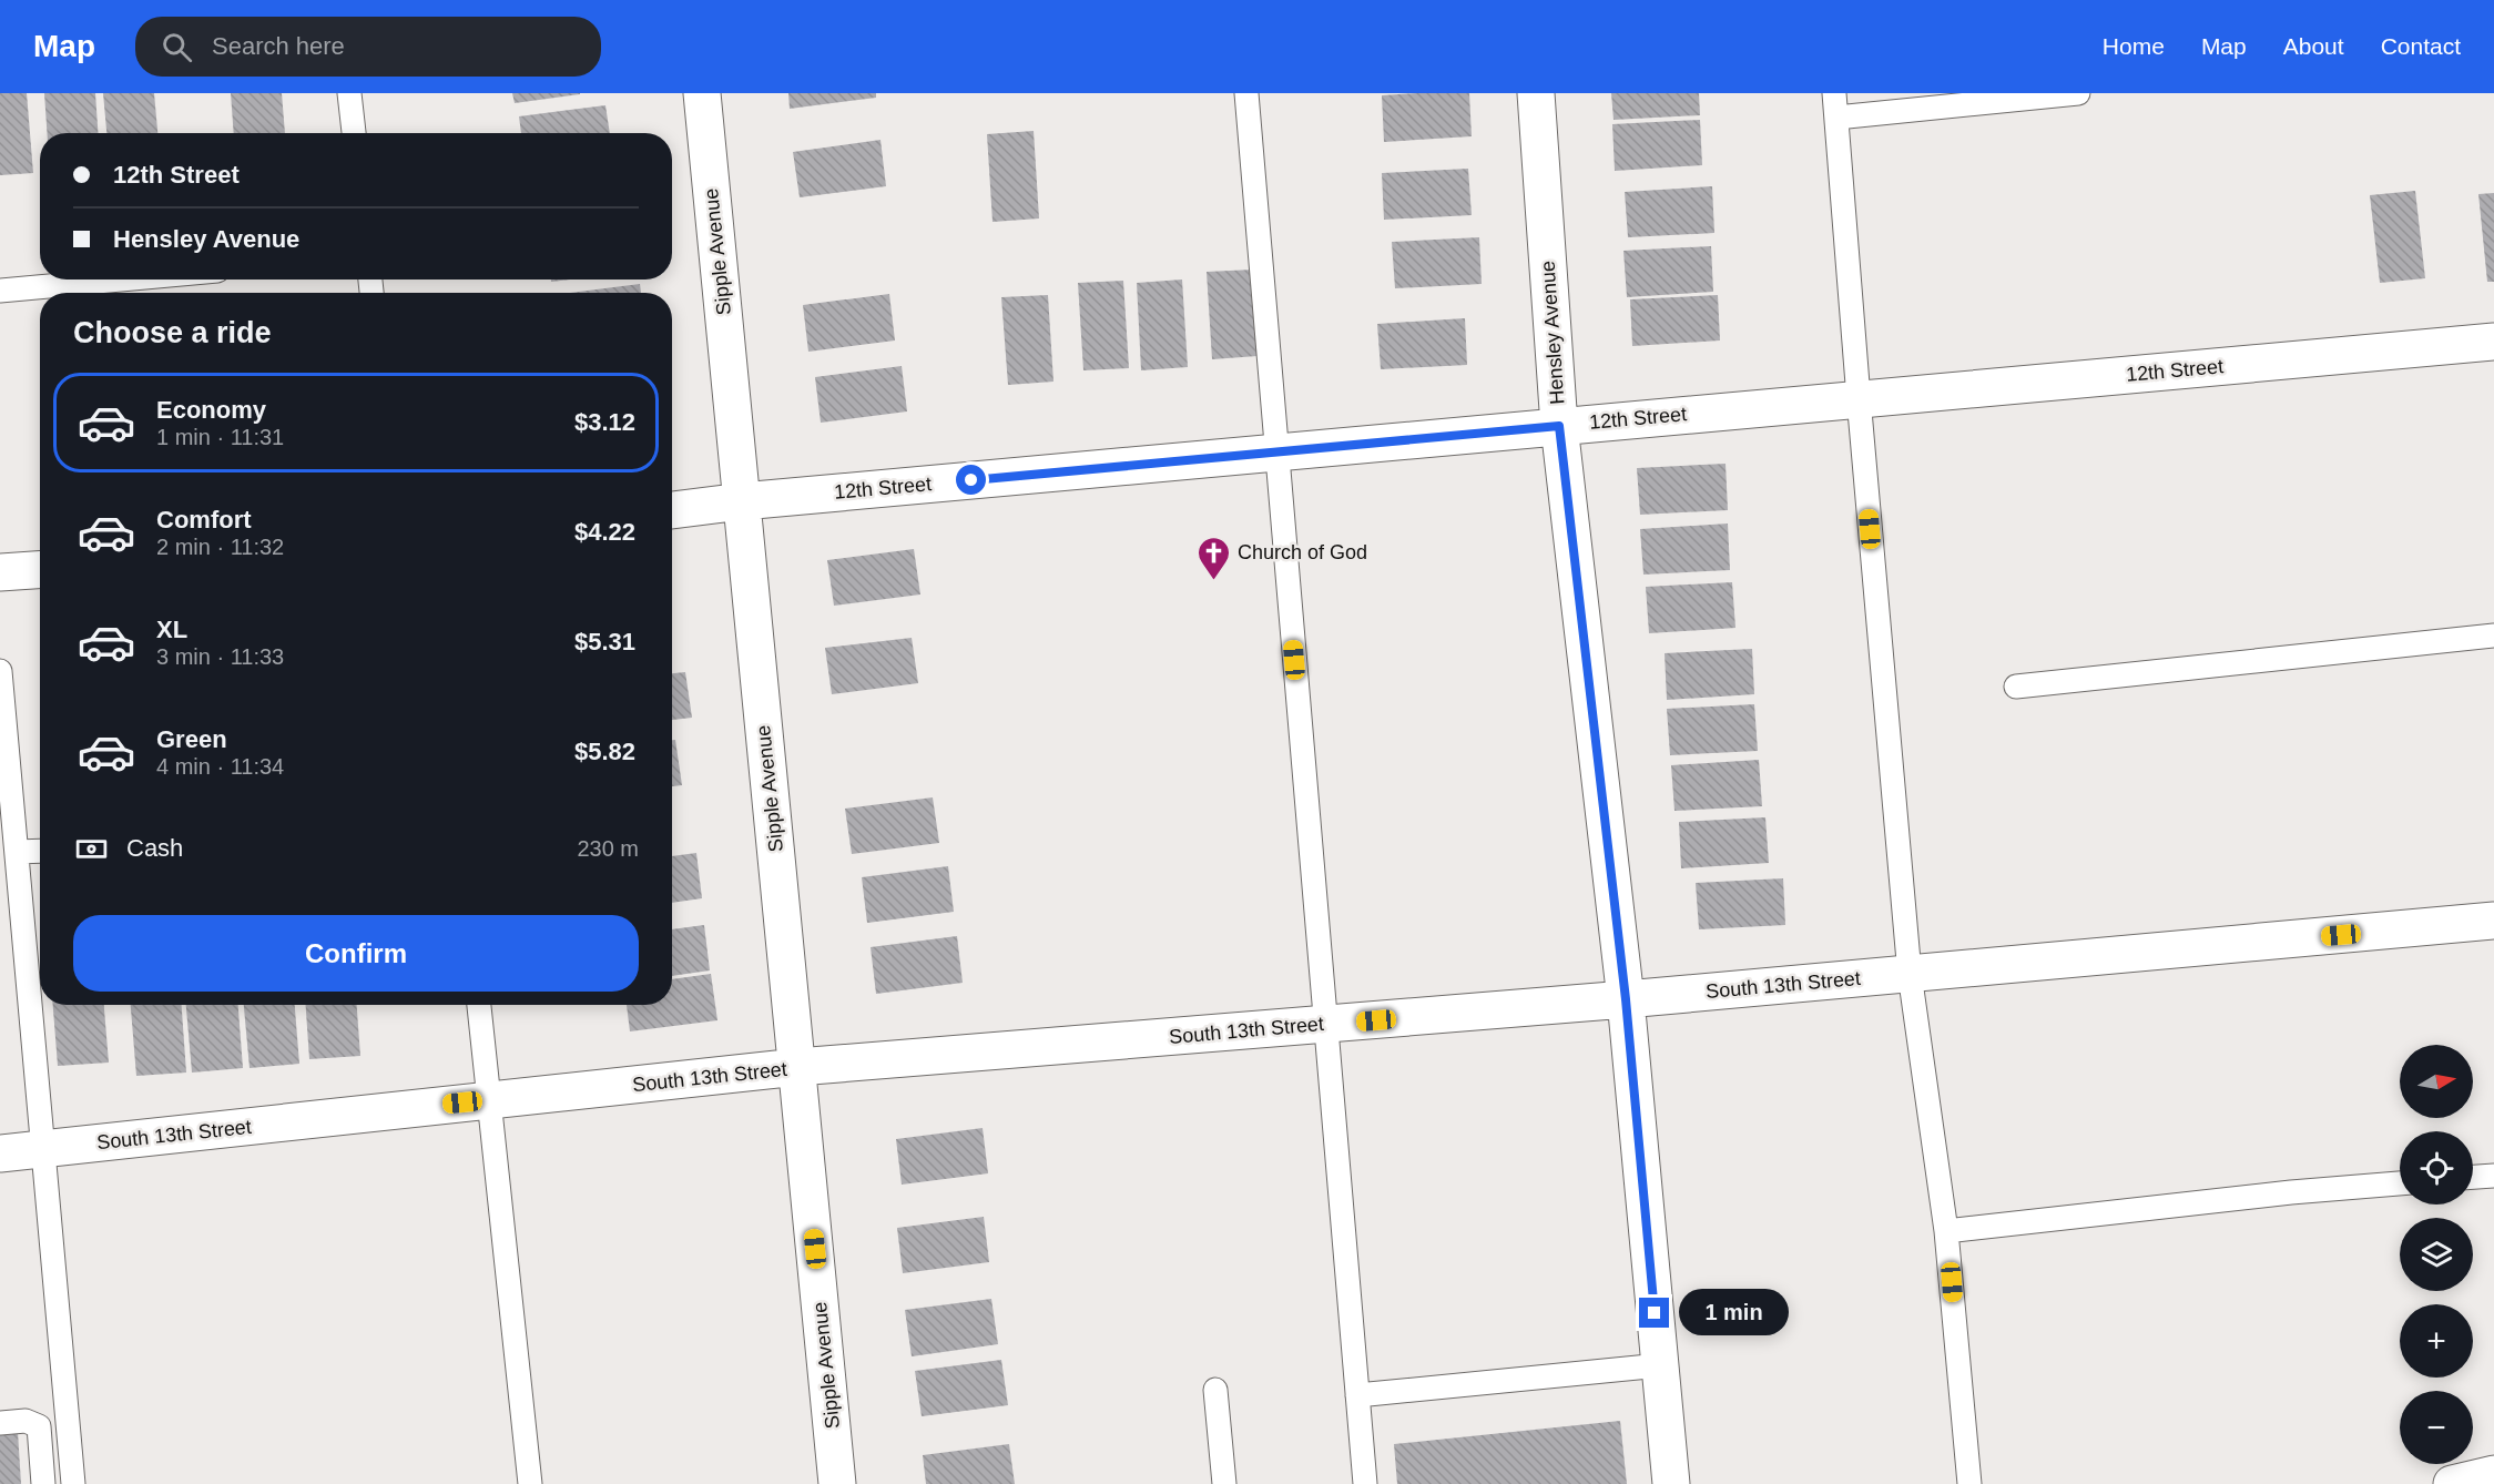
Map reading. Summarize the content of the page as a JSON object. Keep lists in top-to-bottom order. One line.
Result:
{"streets":{"street":["Sipple Avenue","Hensley Avenue","12th Street","South 13th Street"]},"crossings":[["Sipple Avenue","12th Street"],["Sipple Avenue","South 13th Street"],["Hensley Avenue","12th Street"],["Hensley Avenue","South 13th Street"]],"places":{"church":["Church of God"]},"north":"right","page":{"header":"Map","search":"Search here","nav":["Home","Map","About","Contact"],"banner":["12th Street","Hensley Avenue"],"heading":"Choose a ride","list":[{"name":"Economy","note":"1 min · 11:31","value":"$3.12"},{"name":"Comfort","note":"2 min · 11:32","value":"$4.22"},{"name":"XL","note":"3 min · 11:33","value":"$5.31"},{"name":"Green","note":"4 min · 11:34","value":"$5.82"}],"pay":["Cash","230 m"],"buttons":"Confirm","map_buttons":["+","−"],"bubble":"1 min"}}
